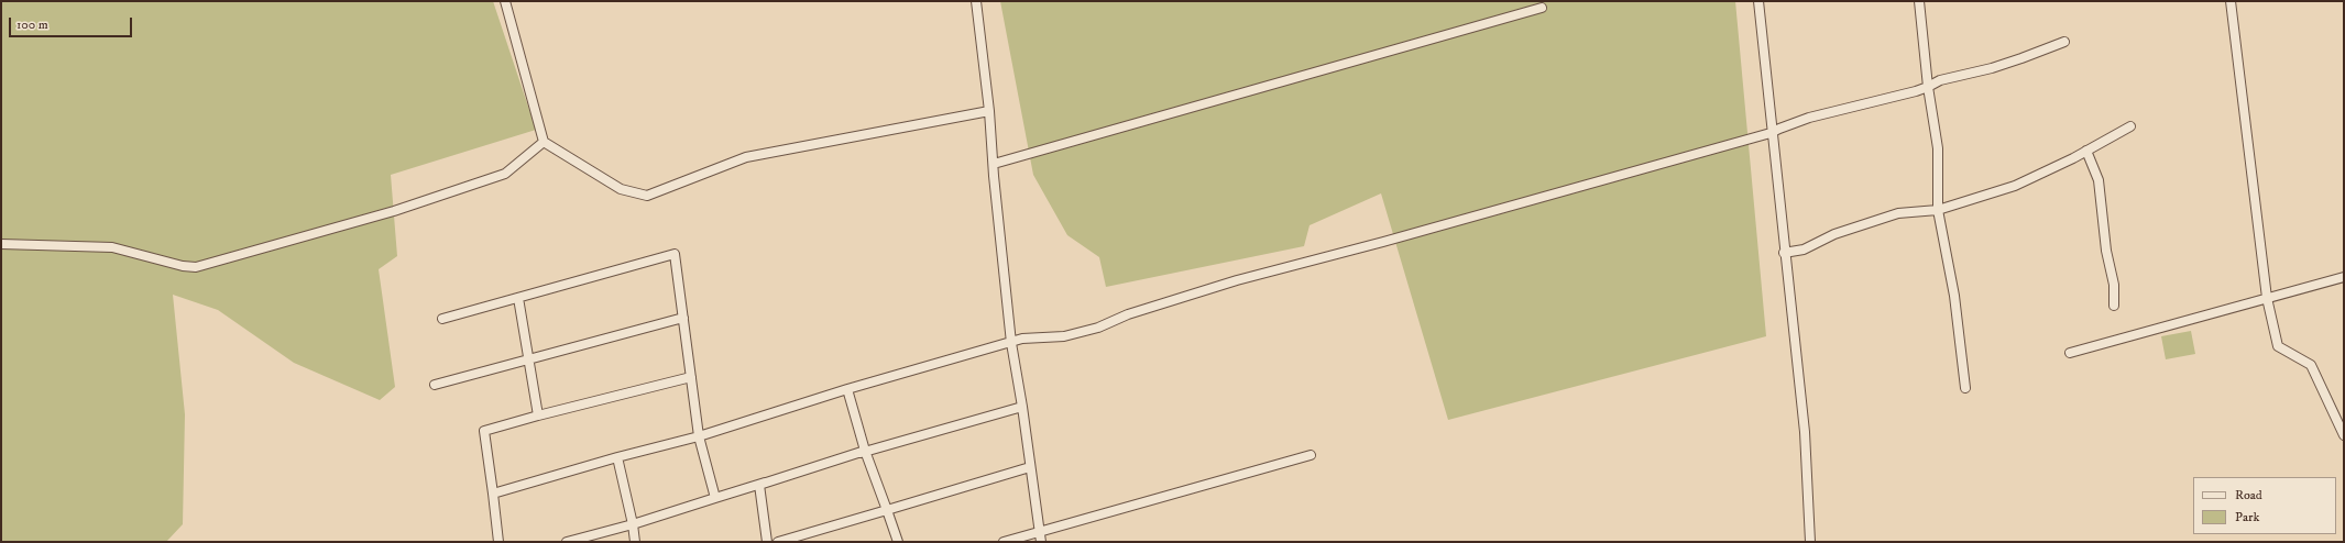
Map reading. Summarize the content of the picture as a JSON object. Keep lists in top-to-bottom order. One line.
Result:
{"legend":["Road","Park"],"scale_bar":"100 m"}
